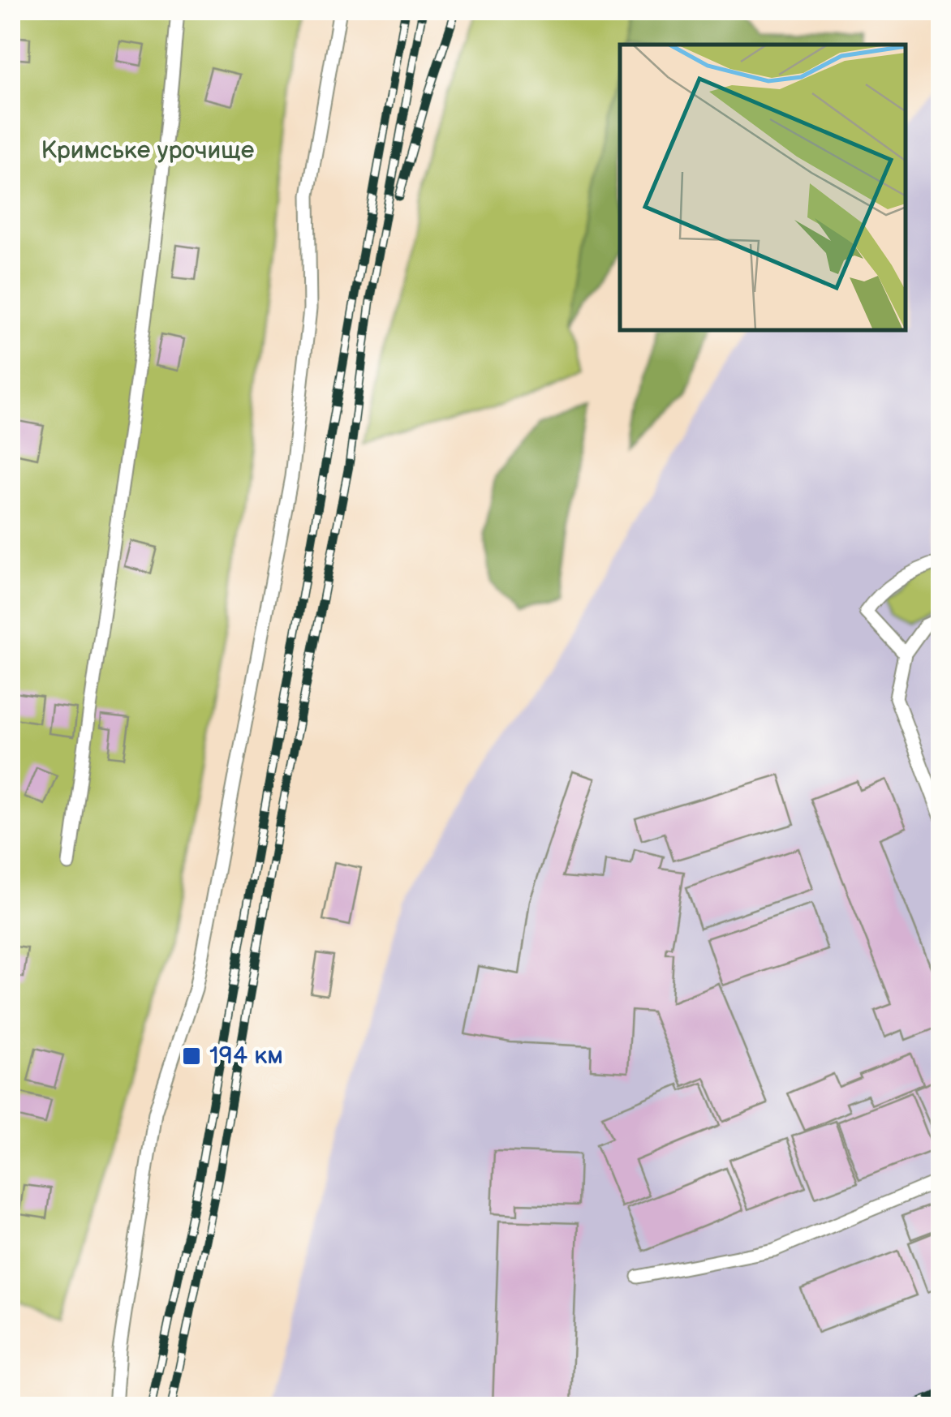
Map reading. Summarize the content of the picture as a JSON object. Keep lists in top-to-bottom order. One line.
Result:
{"parks":["Кримське урочище"],"places":{"transit":["194 км"]}}
